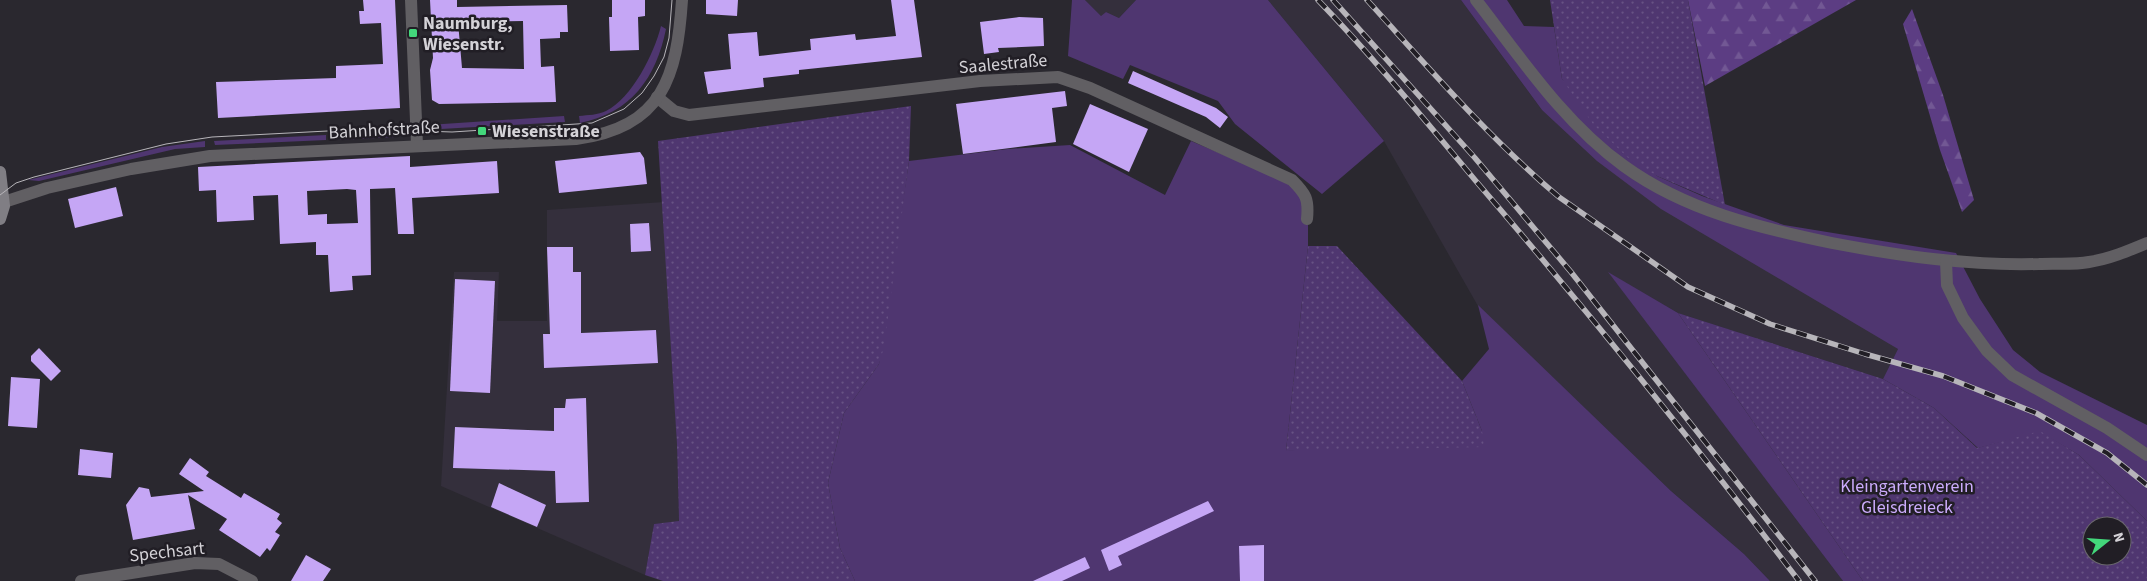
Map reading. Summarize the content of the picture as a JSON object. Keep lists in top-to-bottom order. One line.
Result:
{"streets":{"street":["Saalestraße","Bahnhofstraße","Spechsart"]},"crossings":[["Saalestraße","Bahnhofstraße"]],"parks":["Kleingartenverein Gleisdreieck"],"places":{"transit":["Naumburg, Wiesenstr.","Wiesenstraße"]},"north":"right"}
